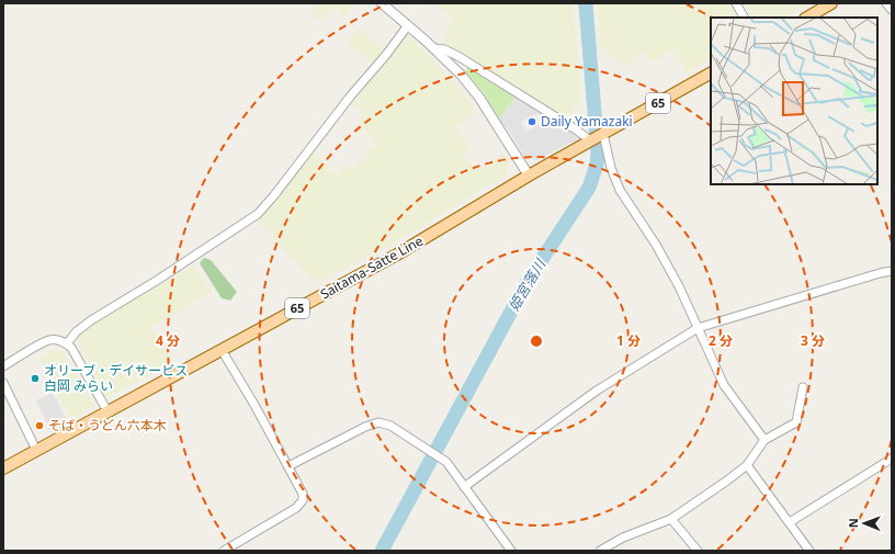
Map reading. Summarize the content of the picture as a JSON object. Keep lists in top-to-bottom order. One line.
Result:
{"streets":{"main road":["65","Saitama-Satte Line"]},"water":["姫宮落川"],"places":["Daily Yamazaki","オリーブ・デイサービス 白岡 みらい","そば・うどん六本木"],"north":"left","rings":["1 分","2 分","3 分","4 分"]}
